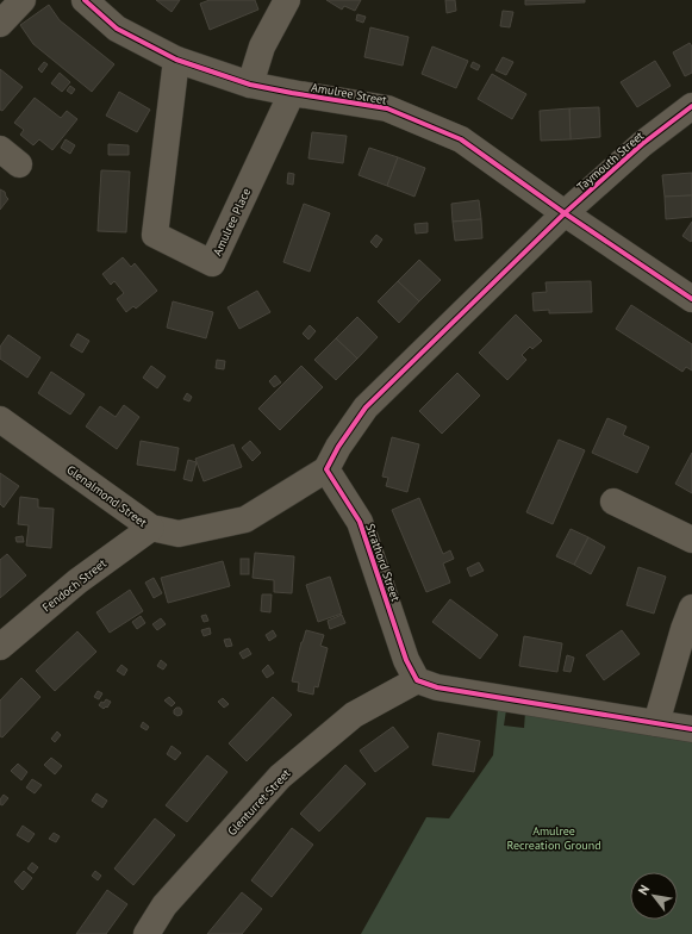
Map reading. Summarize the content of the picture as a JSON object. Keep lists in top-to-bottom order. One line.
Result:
{"streets":{"street":["Amulree Street","Taymouth Street","Amulree Place","Glenalmond Street","Strathord Street","Fendoch Street","Glenturret Street"]},"crossings":[["Amulree Street","Taymouth Street"],["Amulree Street","Amulree Place"],["Glenalmond Street","Strathord Street"],["Glenalmond Street","Fendoch Street"],["Strathord Street","Glenturret Street"]],"parks":["Amulree Recreation Ground"],"north":"top left"}
